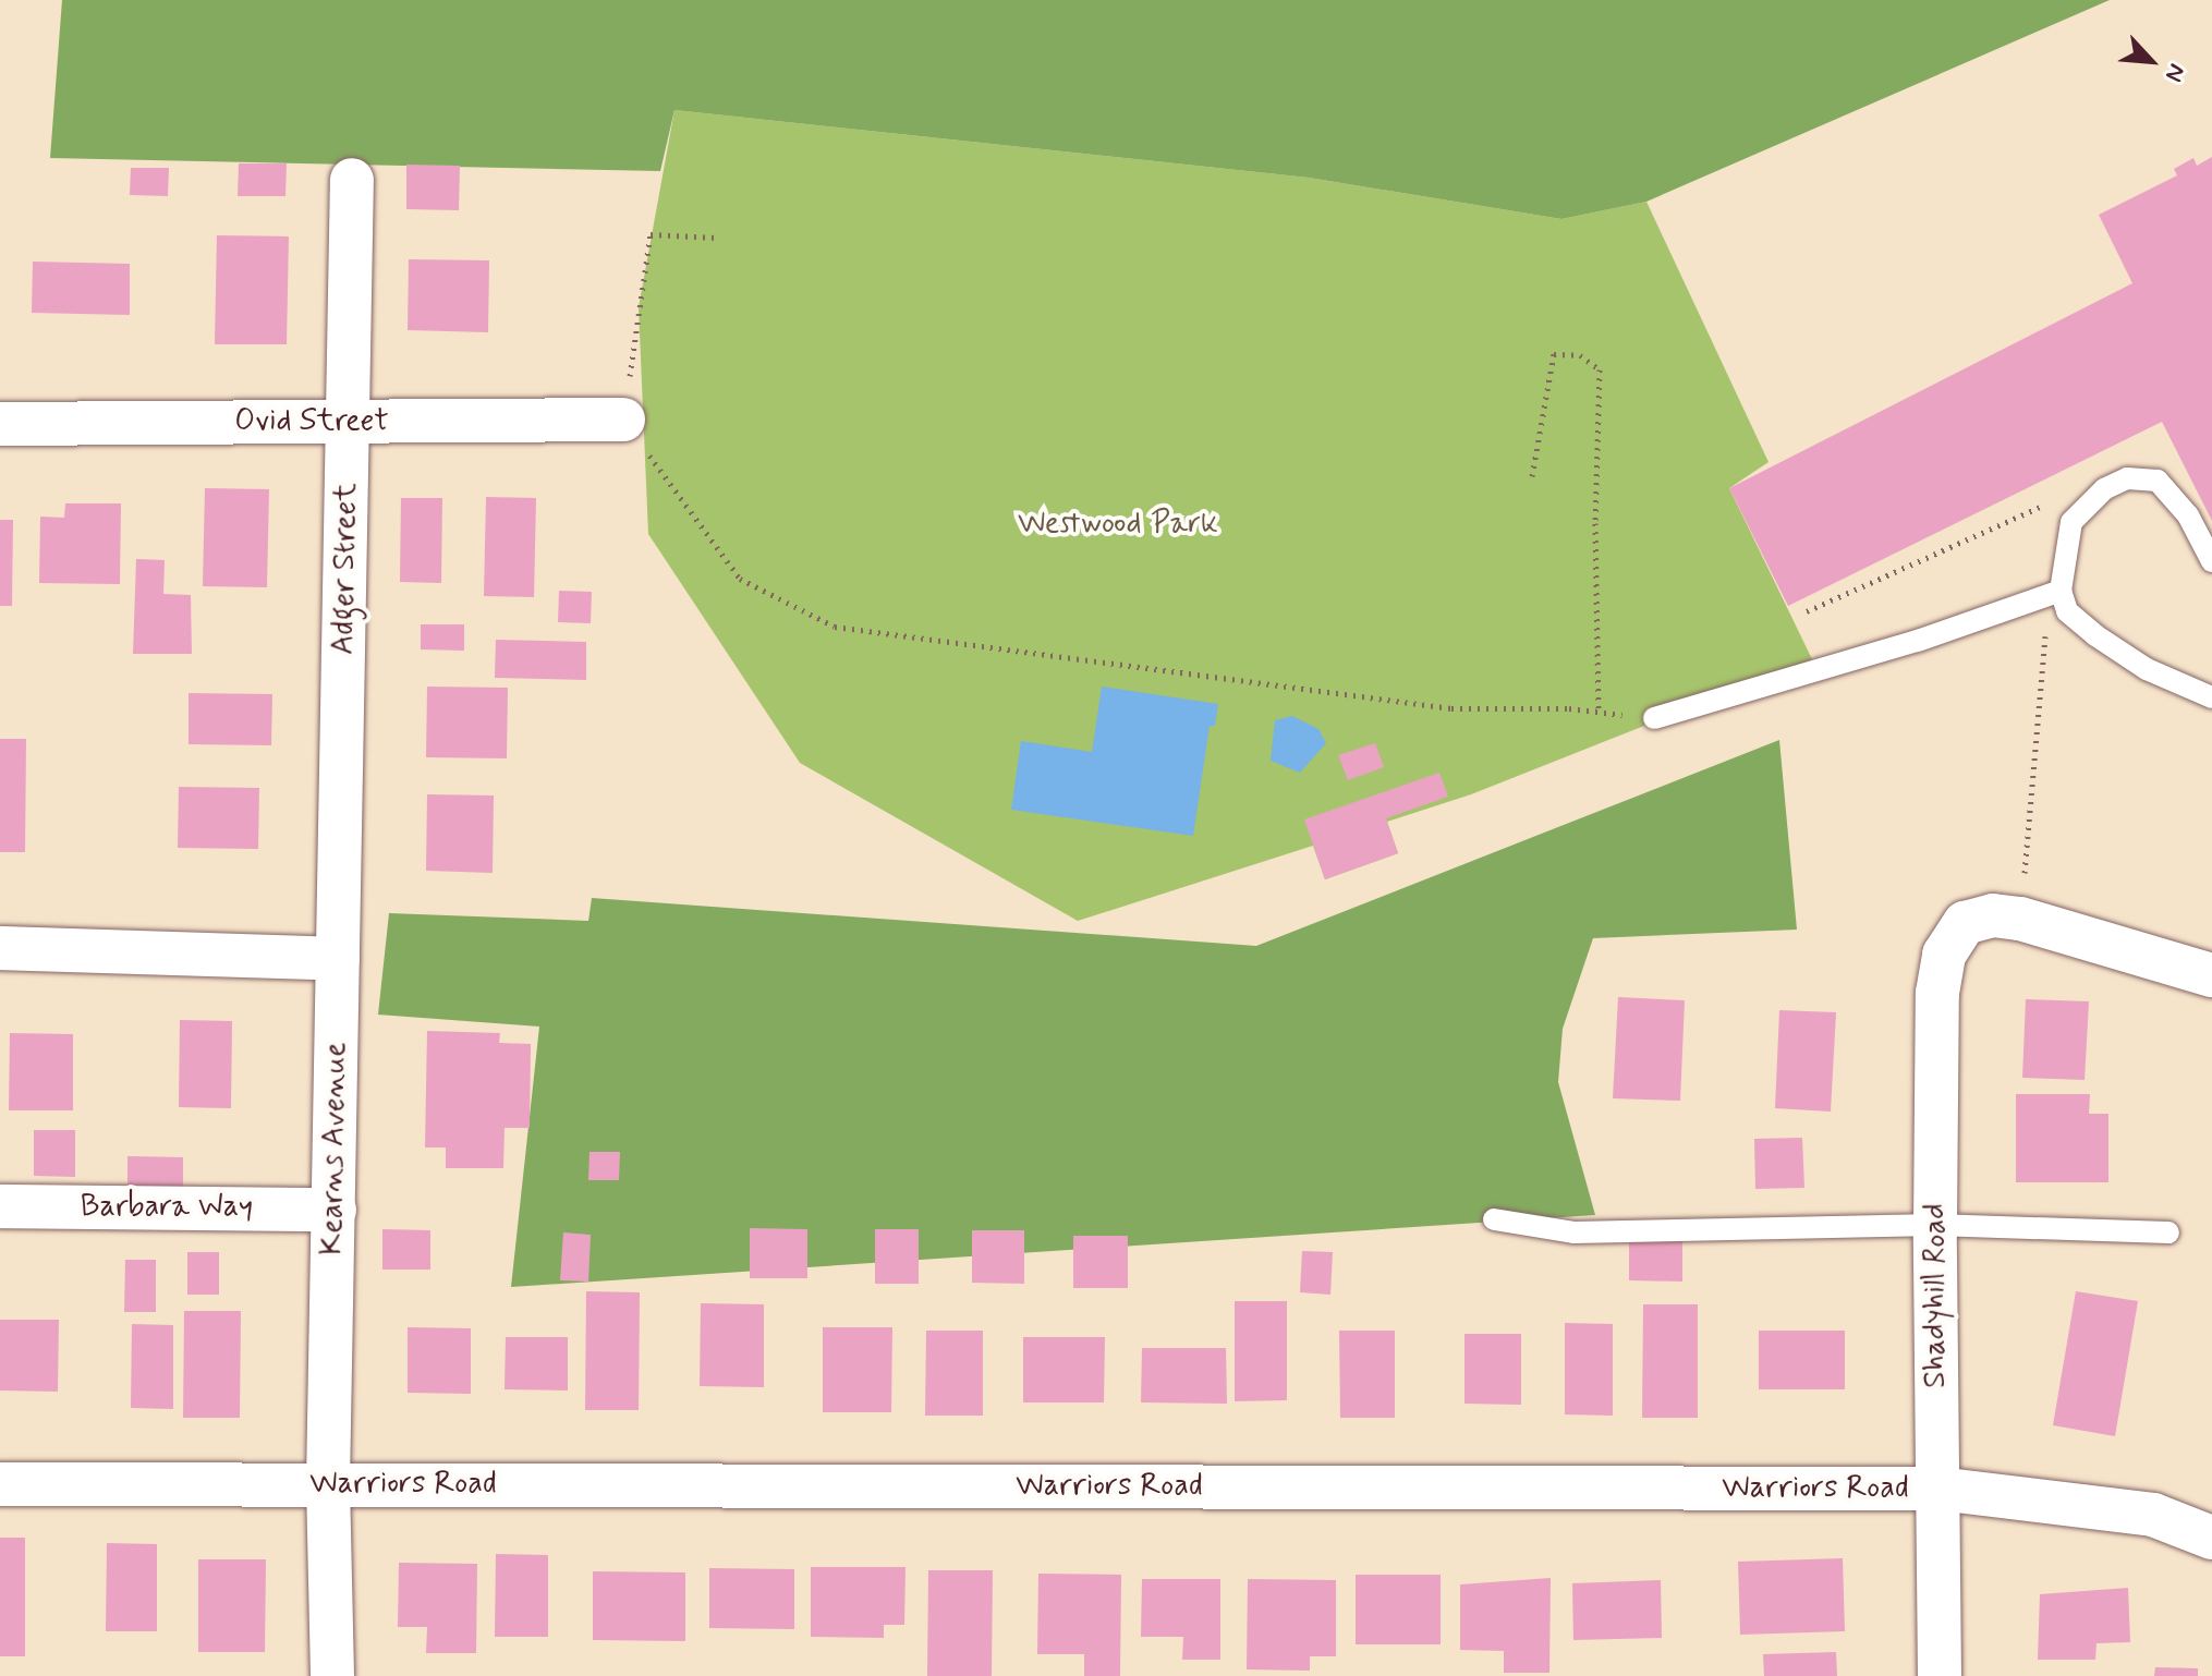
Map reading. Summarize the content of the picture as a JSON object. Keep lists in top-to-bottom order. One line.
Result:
{"streets":{"street":["Ovid Street","Adger Street","Kearns Avenue","Barbara Way","Shadyhill Road","Warriors Road"]},"crossings":[["Ovid Street","Adger Street"],["Adger Street","Kearns Avenue"],["Kearns Avenue","Barbara Way"],["Kearns Avenue","Warriors Road"],["Shadyhill Road","Warriors Road"]],"parks":["Westwood Park"],"north":"bottom right"}
